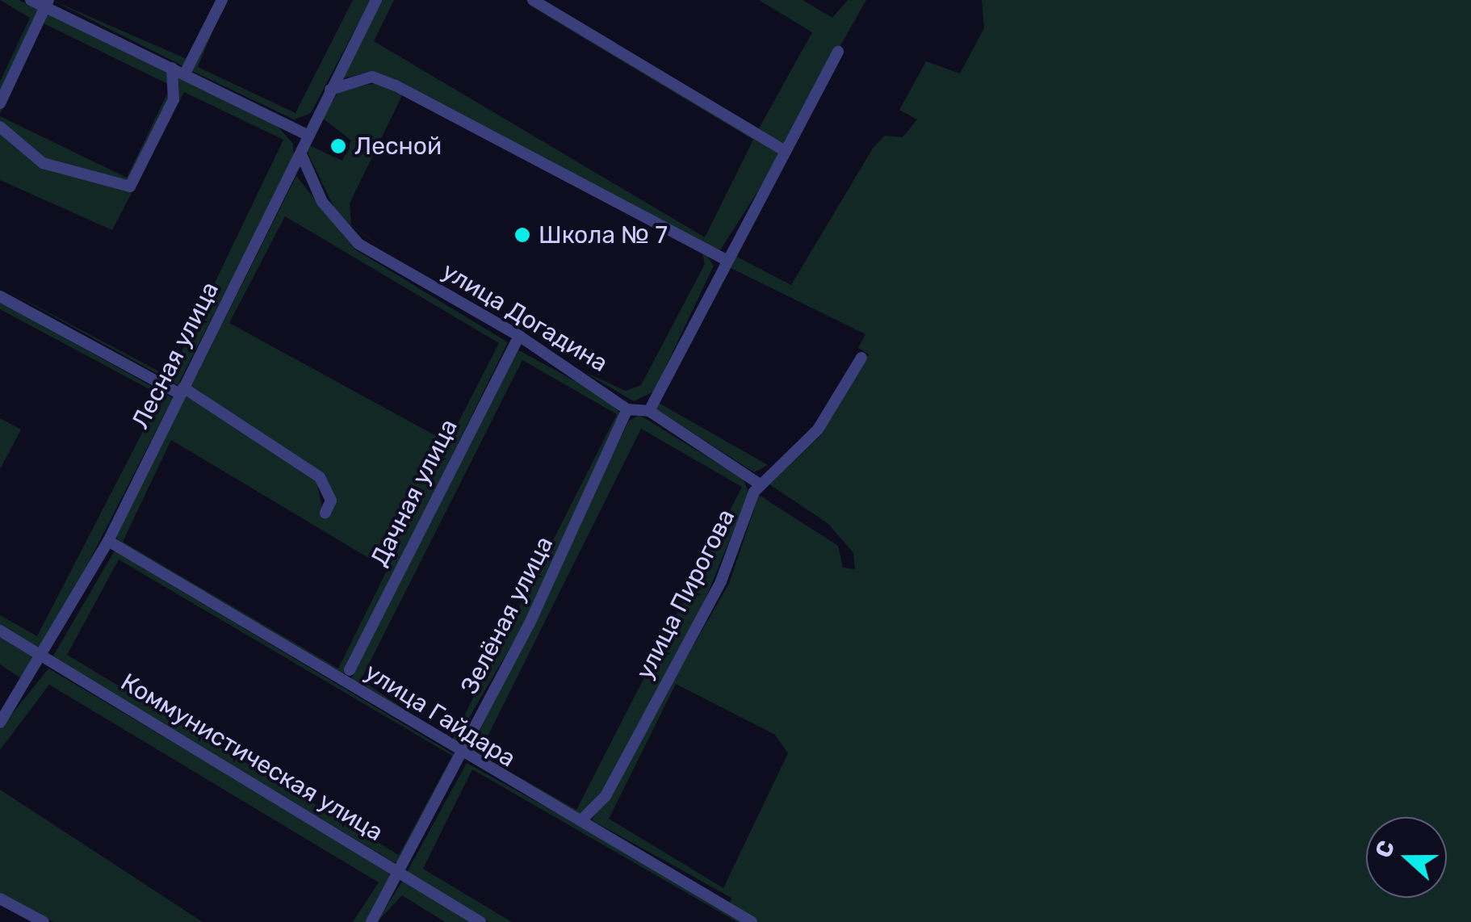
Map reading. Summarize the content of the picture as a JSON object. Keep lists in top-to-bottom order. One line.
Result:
{"streets":{"street":["улица Догадина","Лесная улица","Дачная улица","улица Пирогова","Зелёная улица","улица Гайдара","Коммунистическая улица"]},"crossings":[["улица Догадина","Лесная улица"],["улица Догадина","Дачная улица"],["улица Догадина","улица Пирогова"],["улица Догадина","Зелёная улица"],["Лесная улица","улица Гайдара"],["Лесная улица","Коммунистическая улица"],["улица Пирогова","улица Гайдара"],["Зелёная улица","улица Гайдара"],["Зелёная улица","Коммунистическая улица"]],"places":["Лесной","Школа № 7"],"north":"left"}
